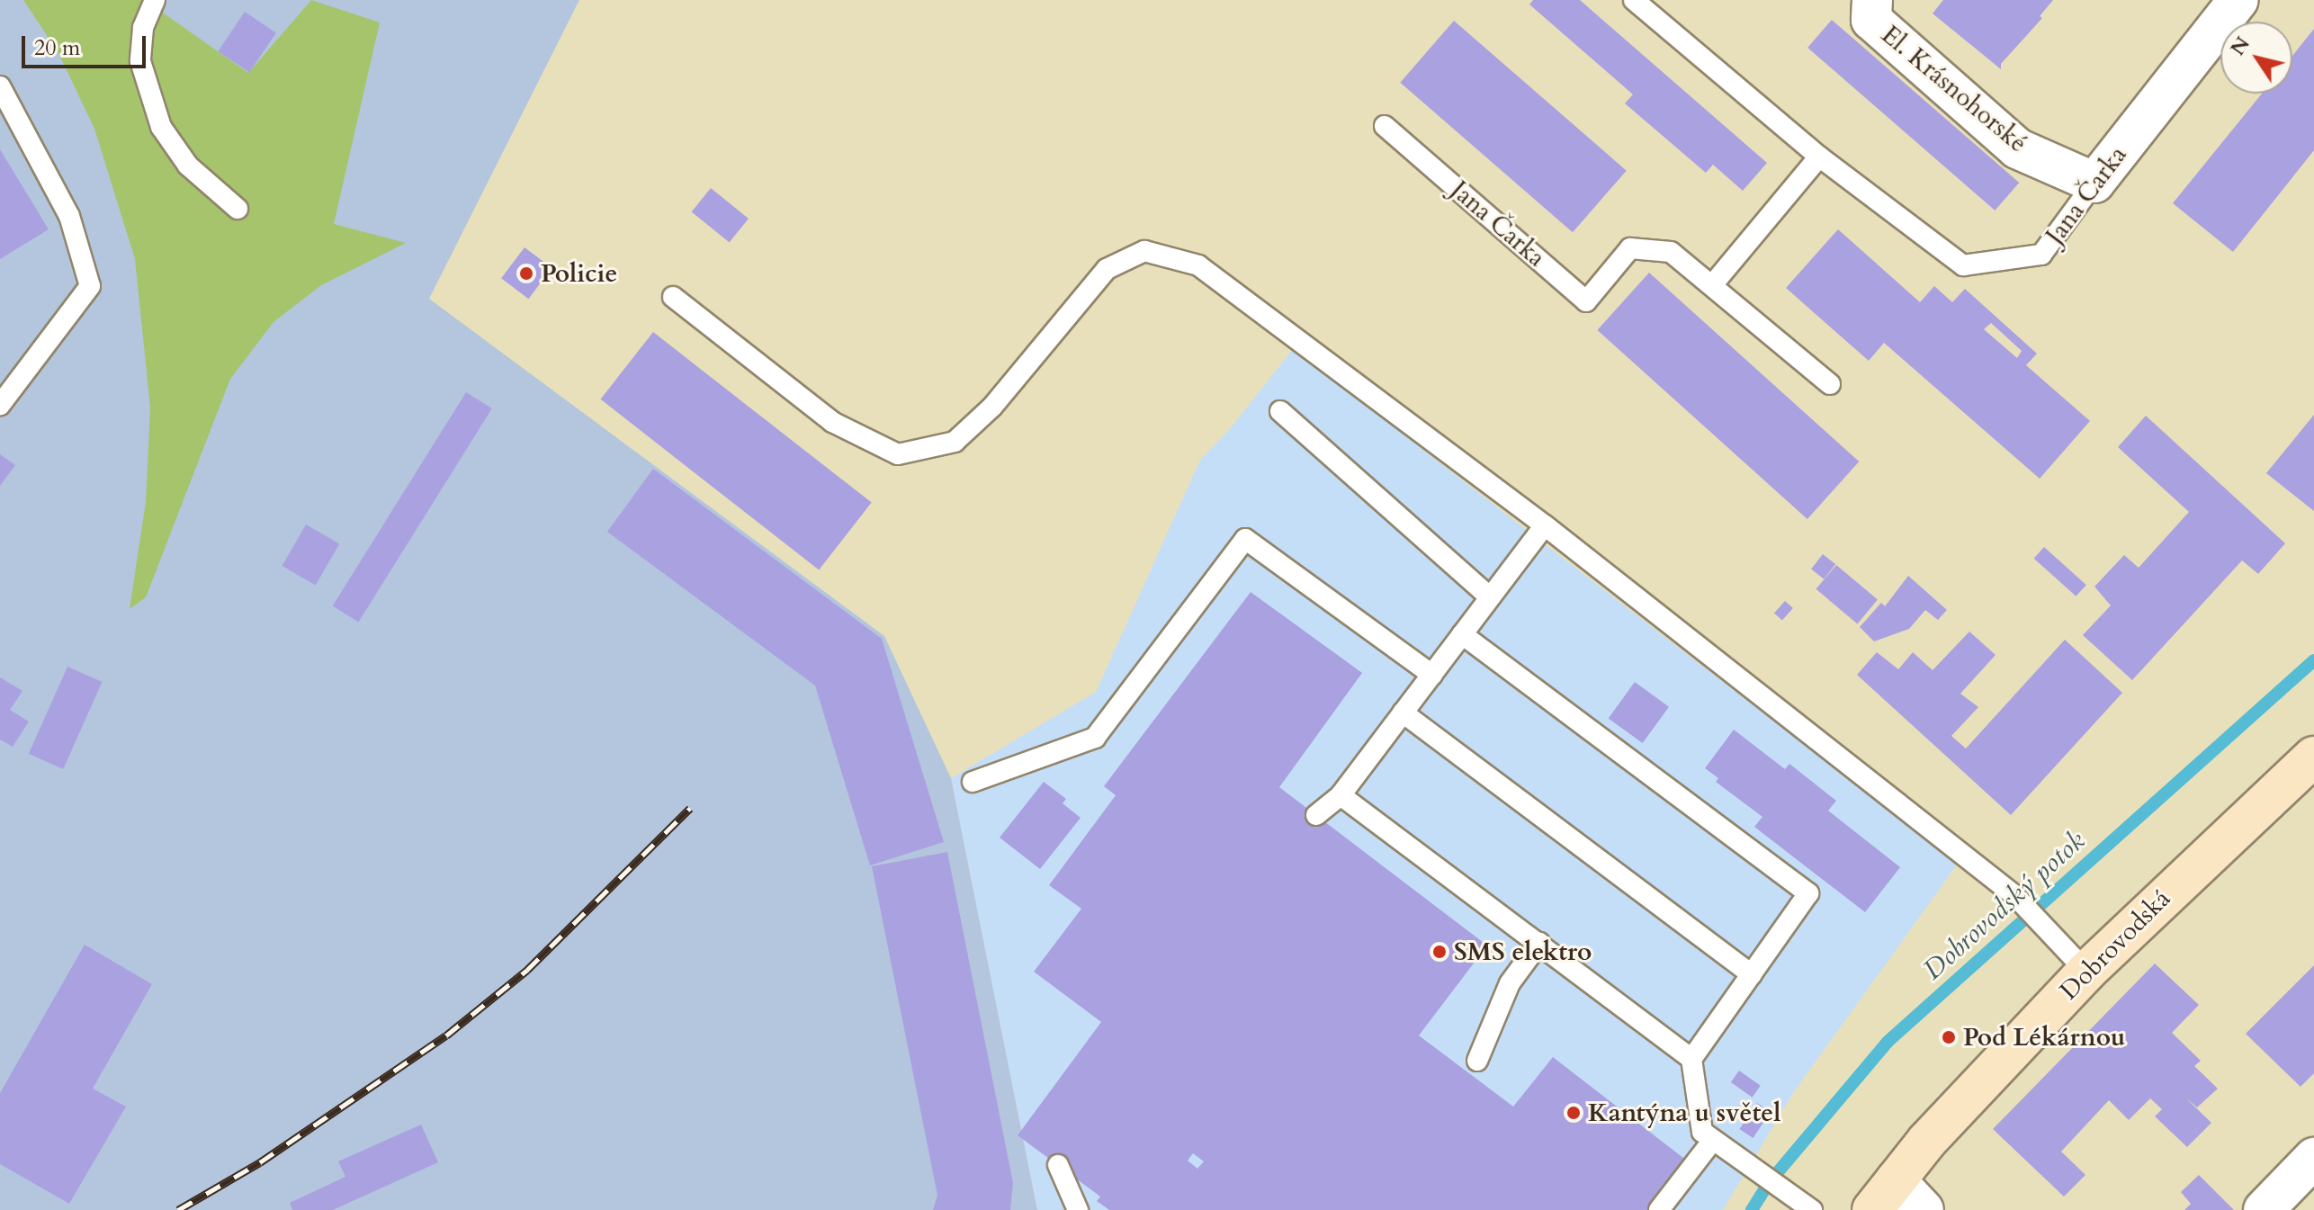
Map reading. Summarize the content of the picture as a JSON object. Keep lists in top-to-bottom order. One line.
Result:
{"streets":{"main road":["Dobrovodská"],"street":["El. Krásnohorské","Jana Čarka"]},"crossings":[["El. Krásnohorské","Jana Čarka"]],"water":["Dobrovodský potok"],"places":["Policie","SMS elektro","Pod Lékárnou","Kantýna u světel"],"scale_bar":"20 m","north":"top left"}
